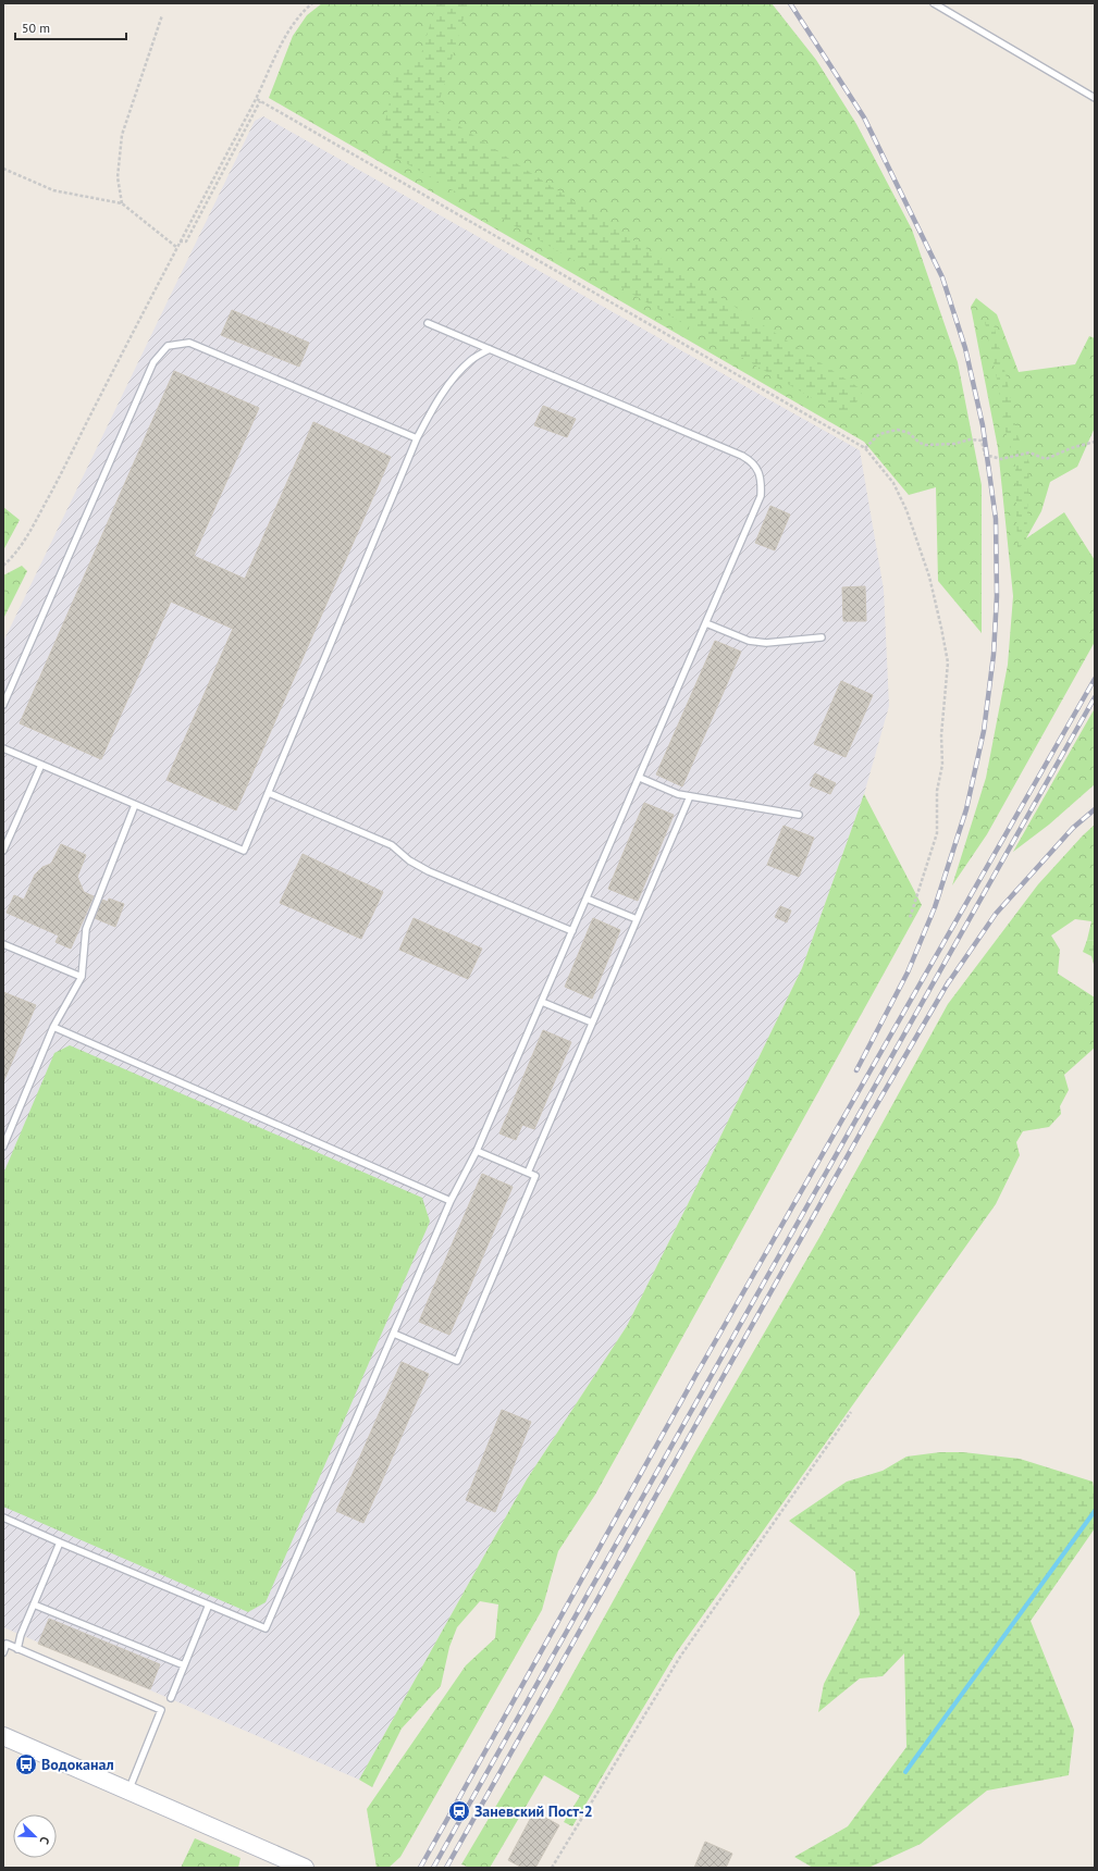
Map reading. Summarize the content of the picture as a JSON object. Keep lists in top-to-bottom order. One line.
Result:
{"places":{"bus stop":["Водоканал"],"station":["Заневский Пост-2"]},"scale_bar":"50 m","north":"bottom right"}
